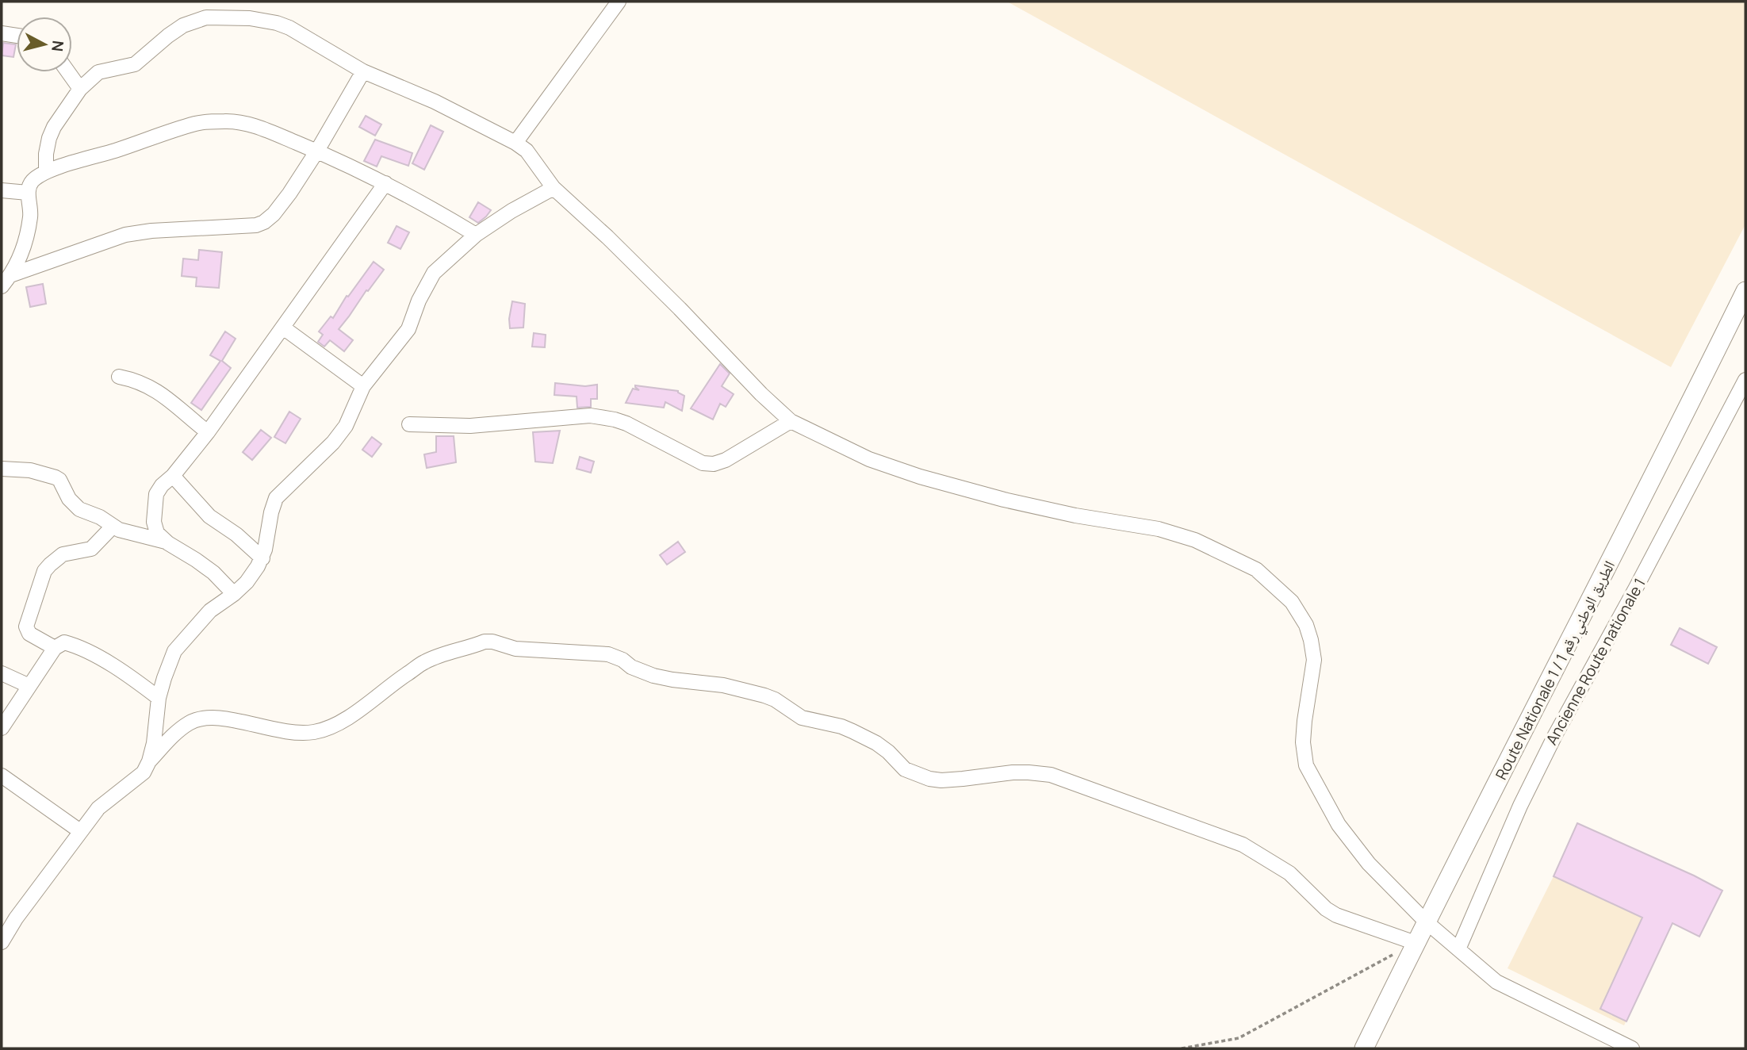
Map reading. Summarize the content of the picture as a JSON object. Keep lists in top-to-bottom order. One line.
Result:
{"streets":{"main road":["Route Nationale 1 / الطريق الوطني رقم 1"],"street":["Ancienne Route nationale 1"]},"north":"right"}
